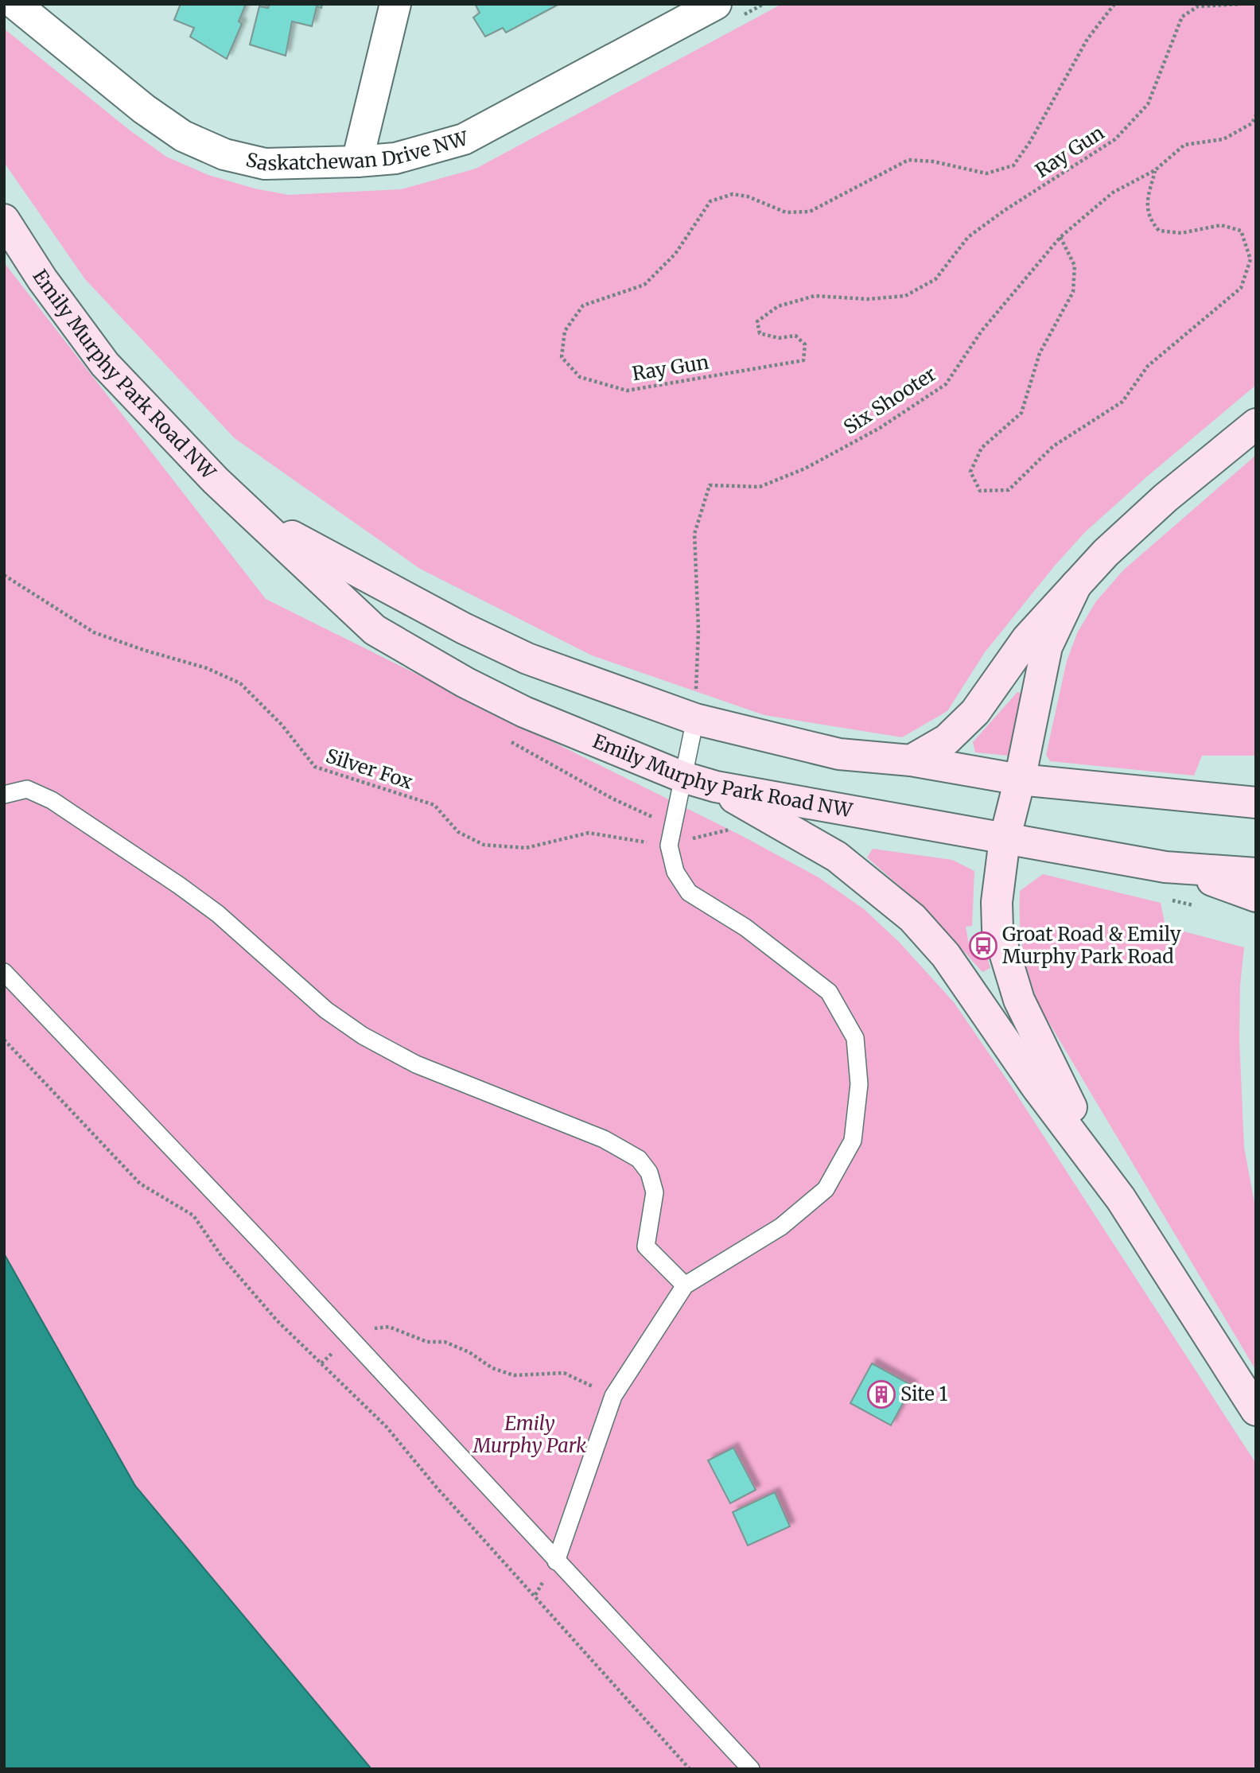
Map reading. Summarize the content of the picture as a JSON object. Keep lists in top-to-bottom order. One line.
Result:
{"streets":{"street":["Saskatchewan Drive NW","Emily Murphy Park Road NW"],"path":["Ray Gun","Six Shooter","Silver Fox"]},"crossings":[["Emily Murphy Park Road NW","Six Shooter"]],"parks":["Emily Murphy Park"],"places":{"bus stop":["Groat Road & Emily Murphy Park Road"],"building":["Site 1"]}}
